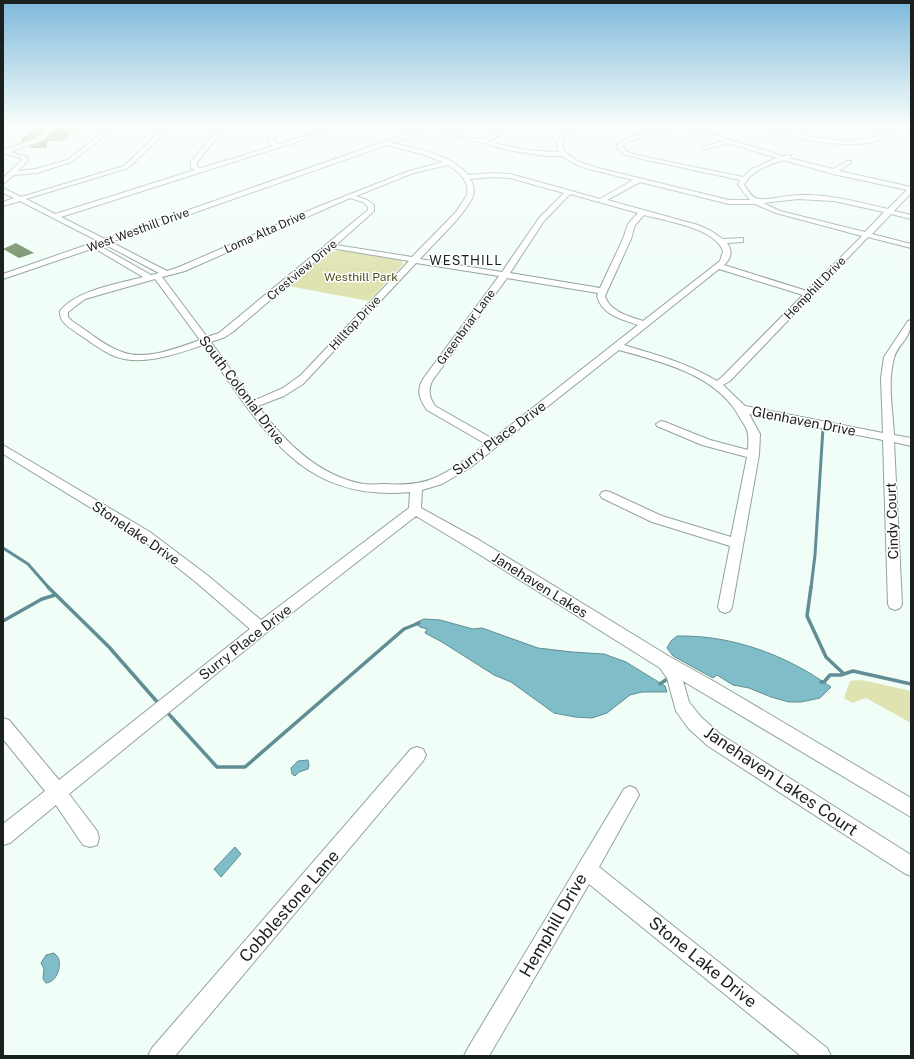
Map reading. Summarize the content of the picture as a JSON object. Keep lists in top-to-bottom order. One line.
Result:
{"streets":{"street":["West Westhill Drive","Loma Alta Drive","Crestview Drive","Hemphill Drive","Hilltop Drive","Greenbriar Lane","South Colonial Drive","Glenhaven Drive","Surry Place Drive","Cindy Court","Stonelake Drive","Janehaven Lakes","Janehaven Lakes Court","Cobblestone Lane","Stone Lake Drive"]},"crossings":[["Loma Alta Drive","Crestview Drive"],["Loma Alta Drive","South Colonial Drive"],["Crestview Drive","South Colonial Drive"],["Hemphill Drive","Glenhaven Drive"],["Hemphill Drive","Stone Lake Drive"],["Hilltop Drive","South Colonial Drive"],["Greenbriar Lane","Surry Place Drive"],["South Colonial Drive","Surry Place Drive"],["Glenhaven Drive","Surry Place Drive"],["Glenhaven Drive","Cindy Court"],["Surry Place Drive","Stonelake Drive"],["Surry Place Drive","Janehaven Lakes"],["Janehaven Lakes","Janehaven Lakes Court"]],"districts":["WESTHILL"],"parks":["Westhill Park"]}
